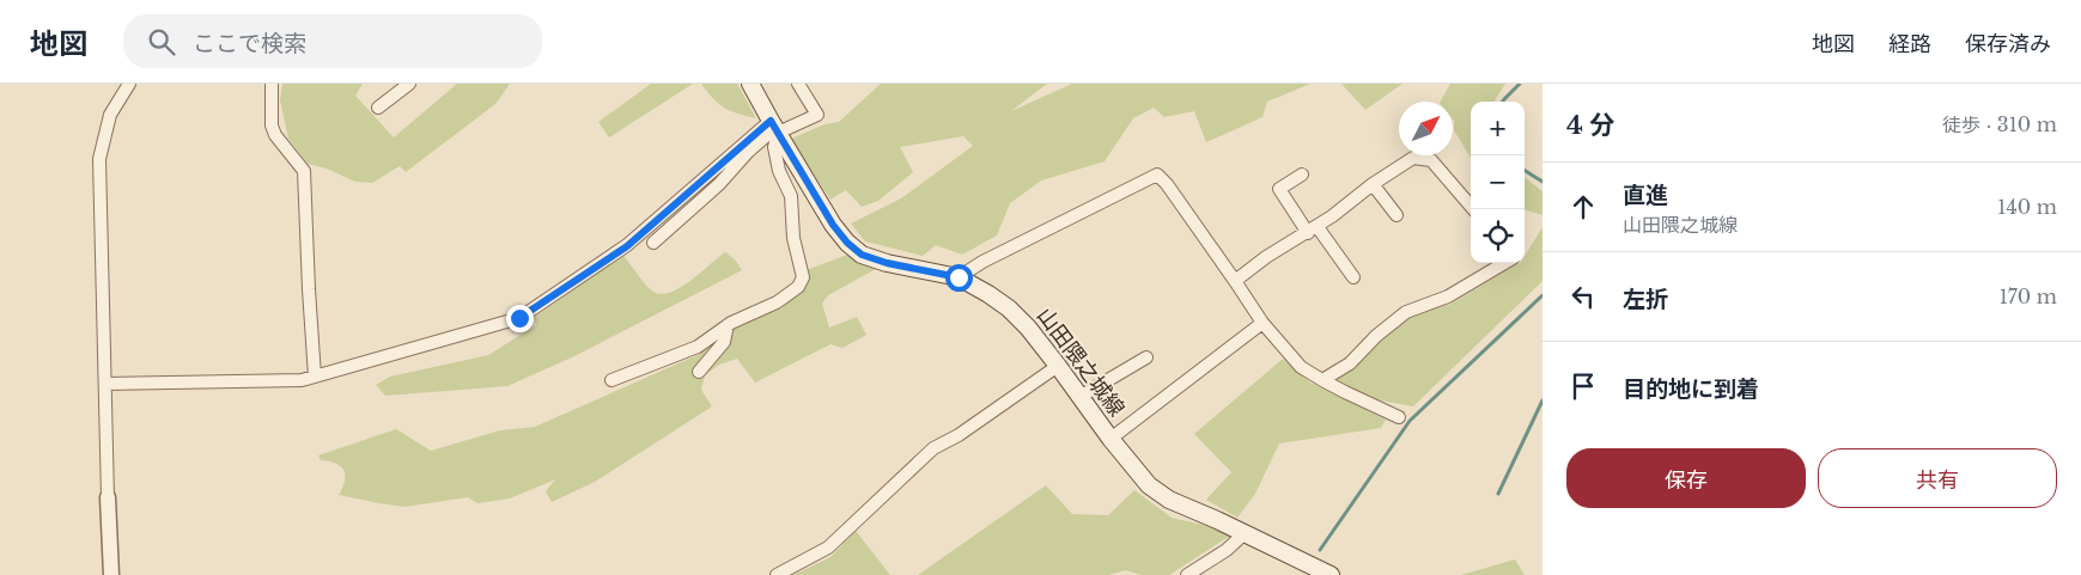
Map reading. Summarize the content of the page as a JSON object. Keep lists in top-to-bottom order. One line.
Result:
{"streets":{"main road":["山田隈之城線"]},"north":"top right","page":{"header":"地図","search":"ここで検索","nav":["地図","経路","保存済み"],"heading":["4 分","徒歩 · 310 m"],"map_buttons":["+","−"],"list":[["直進","山田隈之城線","140 m"],["左折","170 m"],"目的地に到着"],"buttons":["保存","共有"]}}
